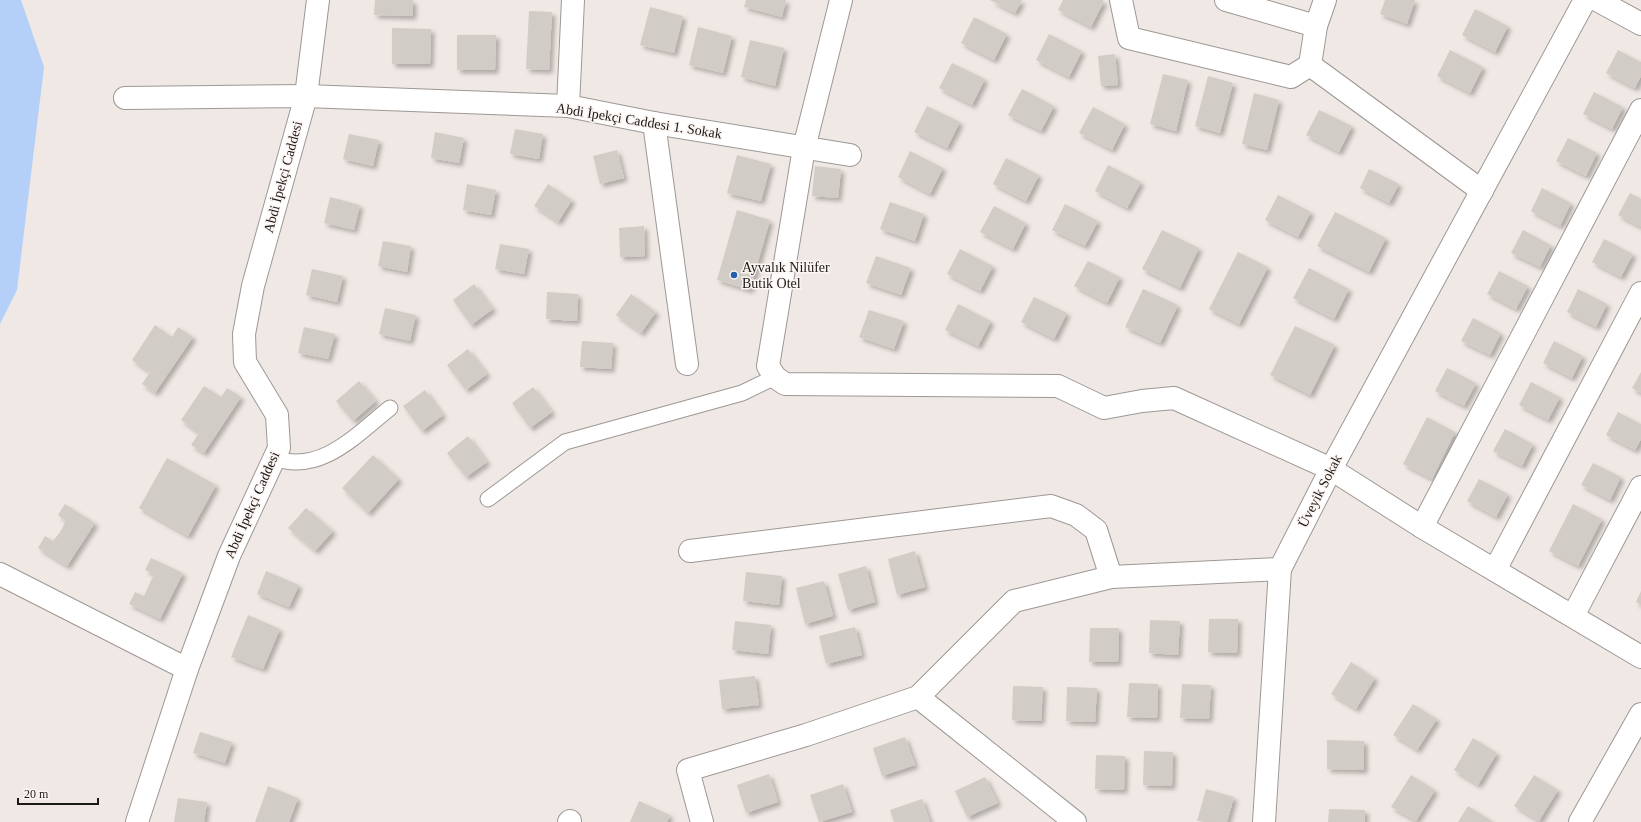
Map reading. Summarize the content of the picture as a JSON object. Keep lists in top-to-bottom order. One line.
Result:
{"streets":{"street":["Abdi İpekçi Caddesi 1. Sokak","Abdi İpekçi Caddesi","Üveyik Sokak"]},"crossings":[["Abdi İpekçi Caddesi 1. Sokak","Abdi İpekçi Caddesi"]],"places":["Ayvalık Nilüfer Butik Otel"],"scale_bar":"20 m"}
